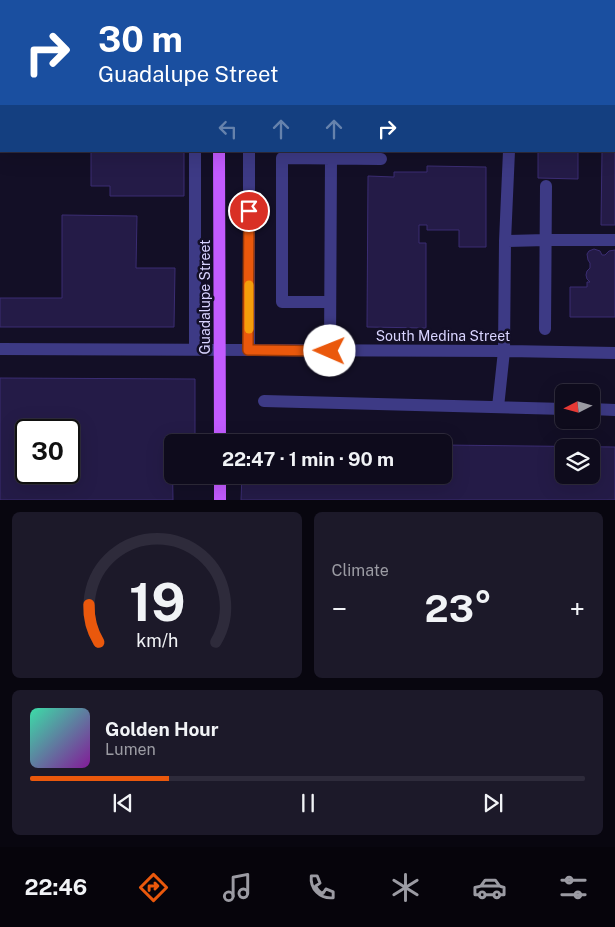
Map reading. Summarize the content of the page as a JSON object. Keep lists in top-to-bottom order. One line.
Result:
{"streets":{"main road":["Guadalupe Street"],"street":["South Medina Street"]},"crossings":[["Guadalupe Street","South Medina Street"]],"north":"left","page":{"turn":["30 m","Guadalupe Street"],"limit":"30","trip":"22:47 · 1 min · 90 m","tile":"Climate","heat":["−","23°","+"],"song":["Golden Hour","Lumen"],"tabs":"22:46","gauge":["19","km/h"]}}
